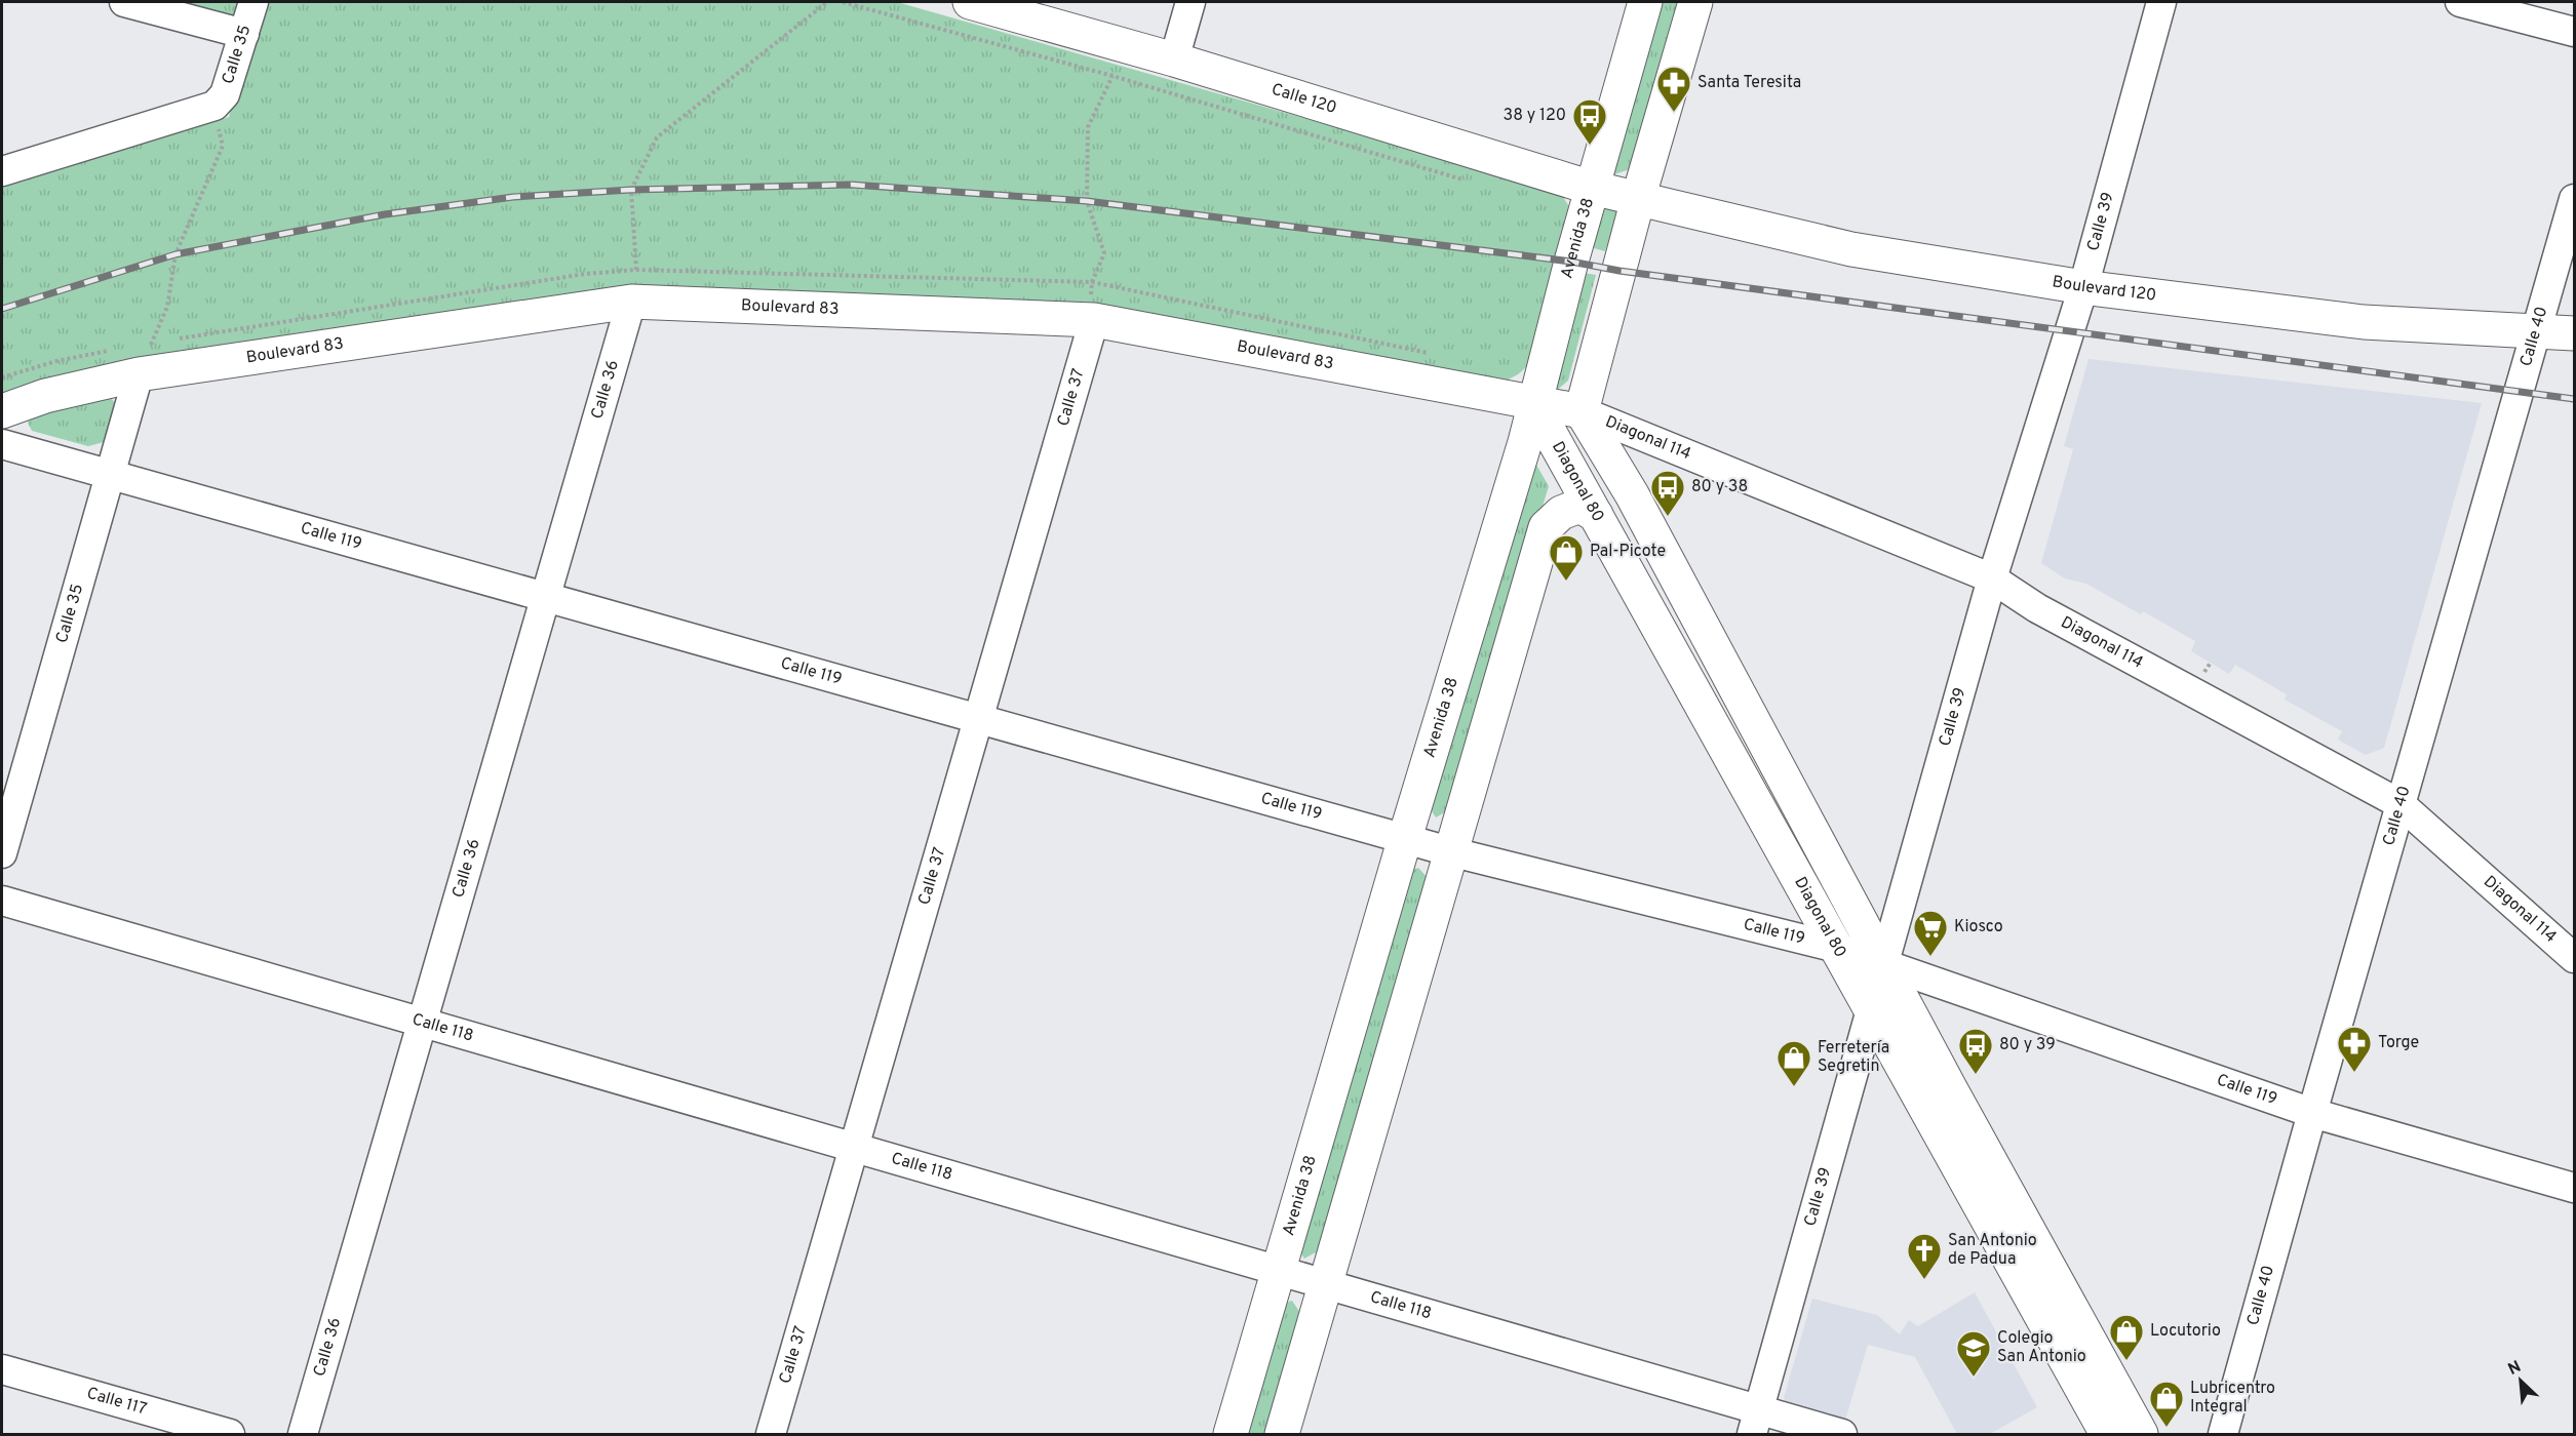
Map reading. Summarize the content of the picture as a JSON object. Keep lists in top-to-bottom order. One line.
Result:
{"streets":{"main road":["Calle 120","Avenida 38","Boulevard 120","Boulevard 83","Diagonal 80"],"street":["Calle 35","Calle 39","Calle 40","Calle 36","Calle 37","Diagonal 114","Calle 119","Calle 118","Calle 117"]},"crossings":[["Calle 35","Boulevard 83"],["Calle 35","Calle 119"],["Calle 120","Avenida 38"],["Calle 120","Boulevard 120"],["Calle 39","Boulevard 120"],["Calle 39","Diagonal 114"],["Calle 39","Diagonal 80"],["Calle 39","Calle 119"],["Calle 39","Calle 118"],["Avenida 38","Boulevard 83"],["Avenida 38","Diagonal 80"],["Avenida 38","Calle 119"],["Avenida 38","Calle 118"],["Boulevard 120","Calle 40"],["Boulevard 83","Calle 36"],["Boulevard 83","Calle 37"],["Boulevard 83","Diagonal 114"],["Boulevard 83","Diagonal 80"],["Calle 40","Diagonal 114"],["Calle 40","Calle 119"],["Calle 36","Calle 119"],["Calle 36","Calle 118"],["Calle 37","Calle 119"],["Calle 37","Calle 118"],["Diagonal 114","Diagonal 80"],["Diagonal 80","Calle 119"]],"places":{"pharmacy":["Santa Teresita","Torge"],"bus stop":["38 y 120","80 y 38","80 y 39"],"shop":["Pal-Picote","Ferretería Segretin","Locutorio","Lubricentro Integral"],"supermarket":["Kiosco"],"church":["San Antonio de Padua"],"school or university":["Colegio San Antonio"]},"north":"top left"}
